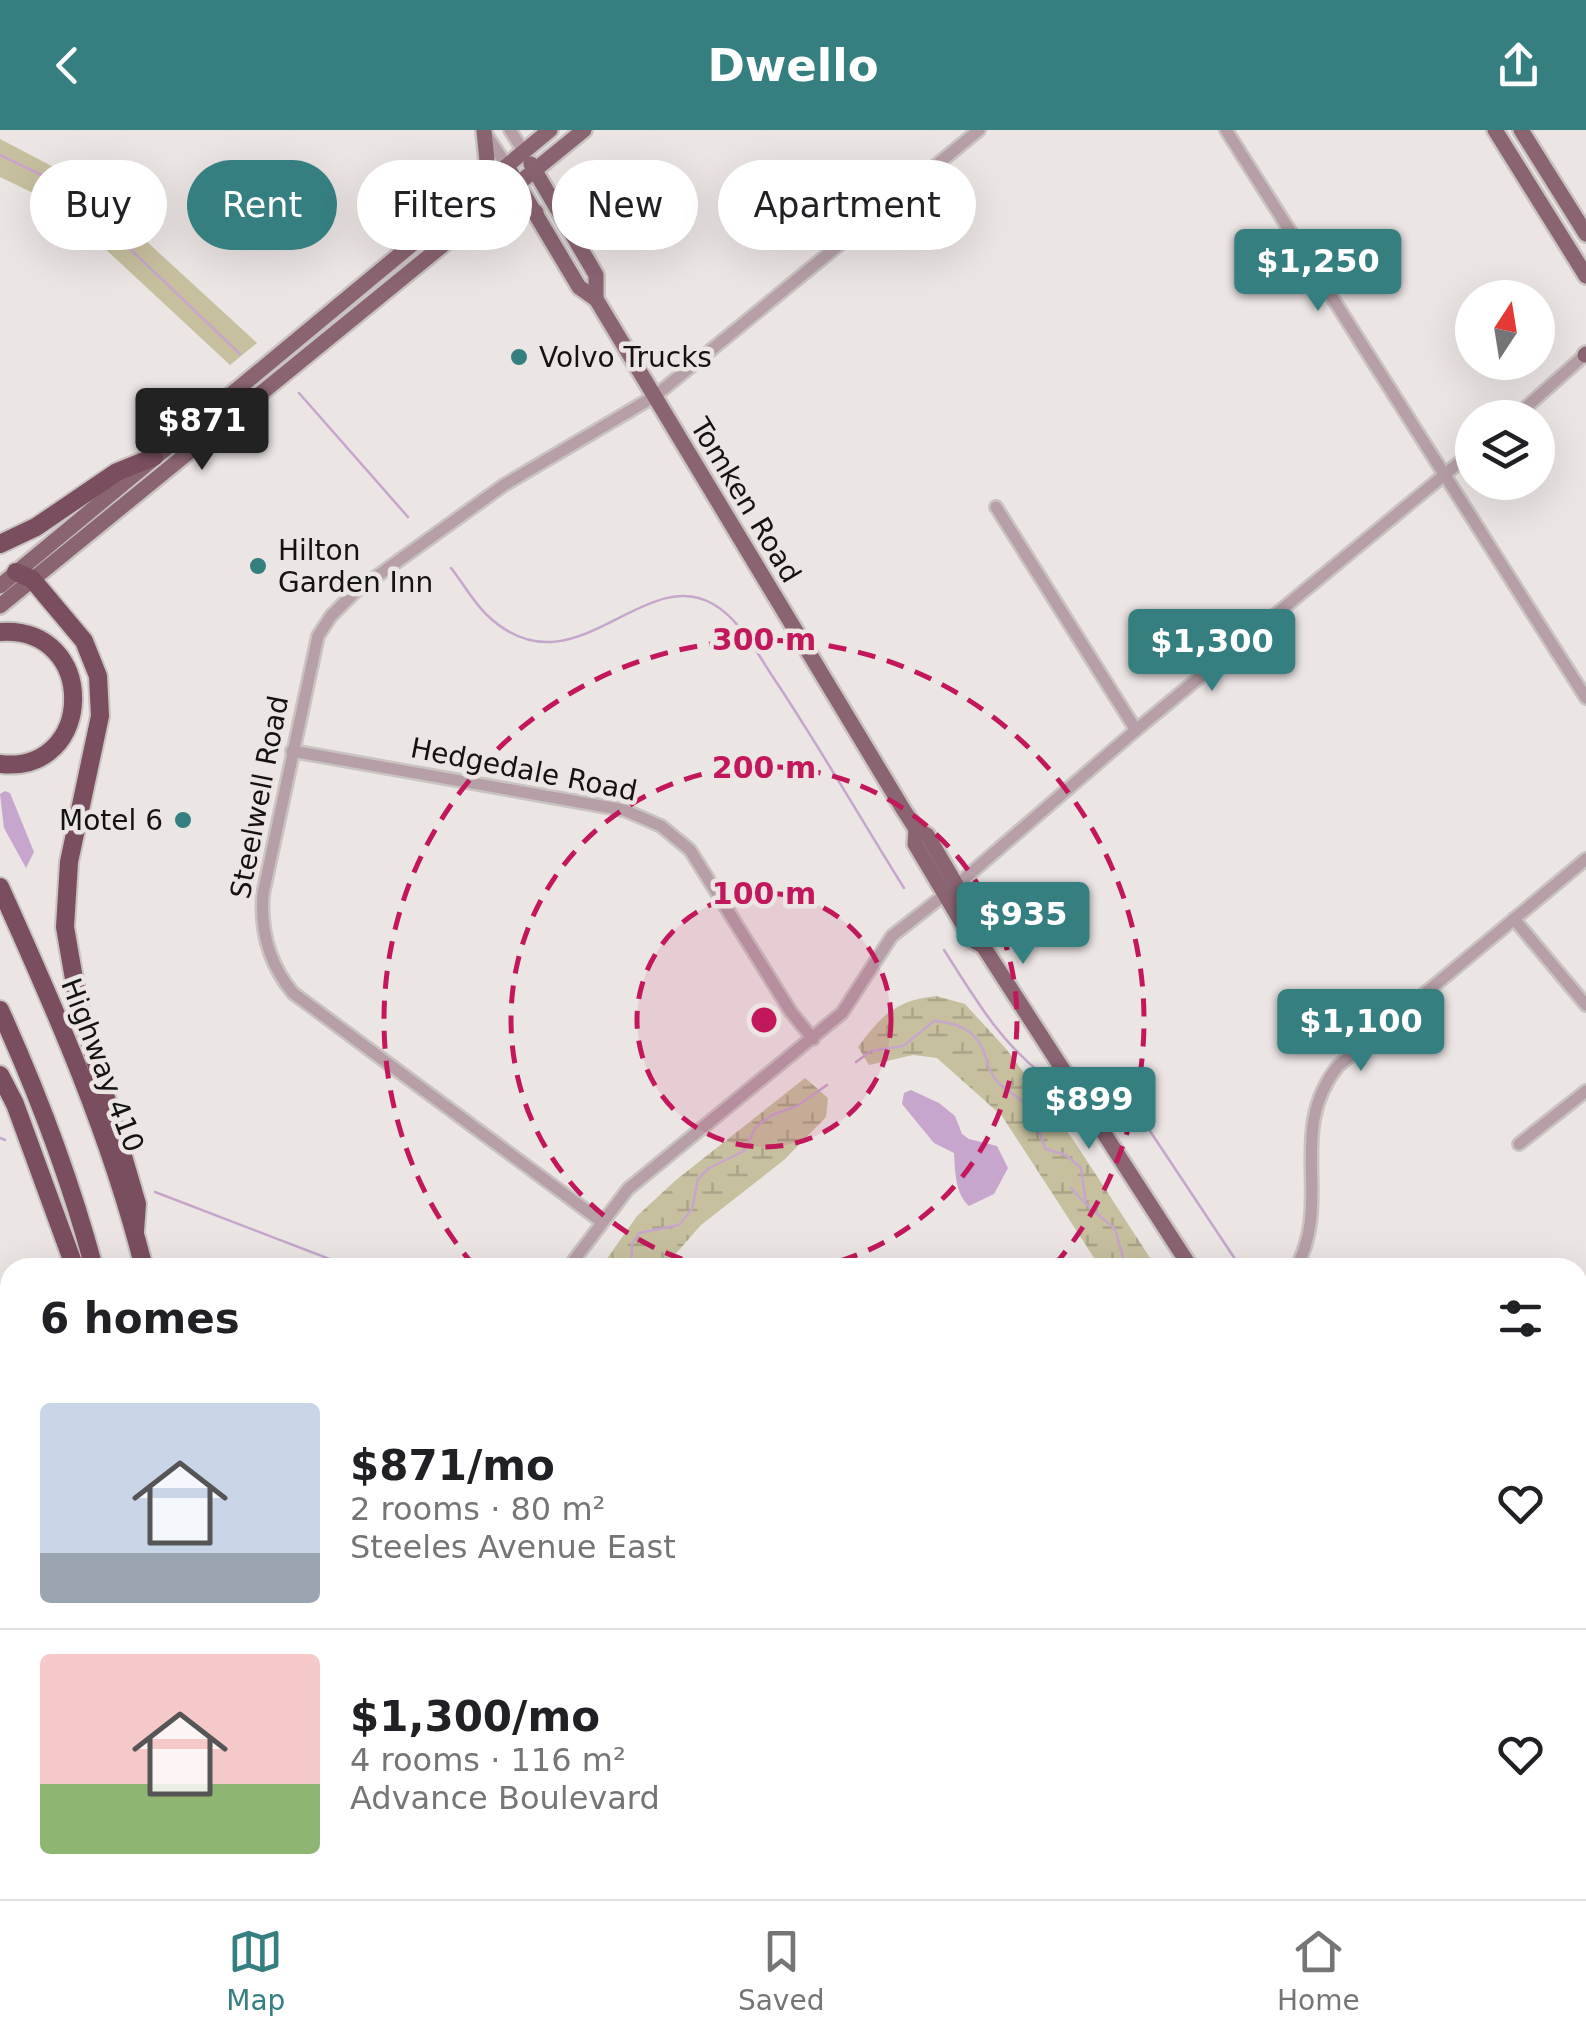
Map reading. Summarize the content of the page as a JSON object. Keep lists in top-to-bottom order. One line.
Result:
{"streets":{"highway":["Highway 410"],"main road":["Tomken Road"],"street":["Hedgedale Road","Steelwell Road"]},"crossings":[["Tomken Road","Steelwell Road"],["Hedgedale Road","Steelwell Road"]],"places":["Volvo Trucks","Hilton Garden Inn","Motel 6"],"north":"top","page":{"header":"Dwello","chip":["Buy","Rent","Filters","New","Apartment"],"price":["$1,250","$871","$1,300","$935","$1,100","$899"],"heading":"6 homes","list":[{"name":"$871/mo","note":"2 rooms · 80 m² · Steeles Avenue East"},{"name":"$1,300/mo","note":"4 rooms · 116 m² · Advance Boulevard"}],"tabs":["Map","Saved","Home"]},"rings":["300 m","200 m","100 m"]}
